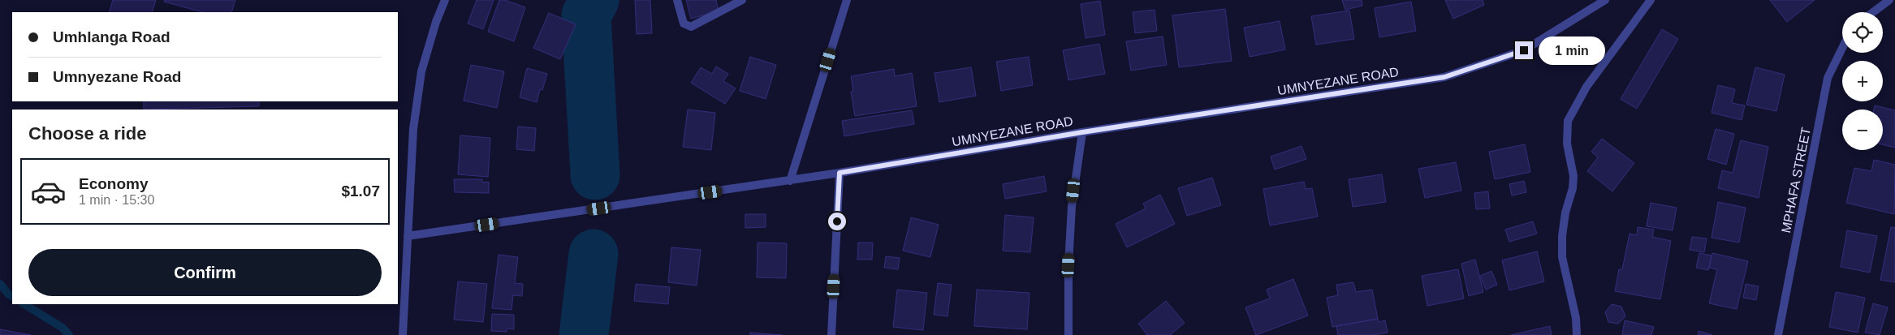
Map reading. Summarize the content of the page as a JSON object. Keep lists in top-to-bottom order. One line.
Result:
{"streets":{"street":["UMNYEZANE ROAD","MPHAFA STREET"]},"page":{"map_buttons":["+","−"],"banner":["Umhlanga Road","Umnyezane Road"],"bubble":"1 min","heading":"Choose a ride","list":[{"name":"Economy","note":"1 min · 15:30","value":"$1.07"}],"buttons":"Confirm"}}
